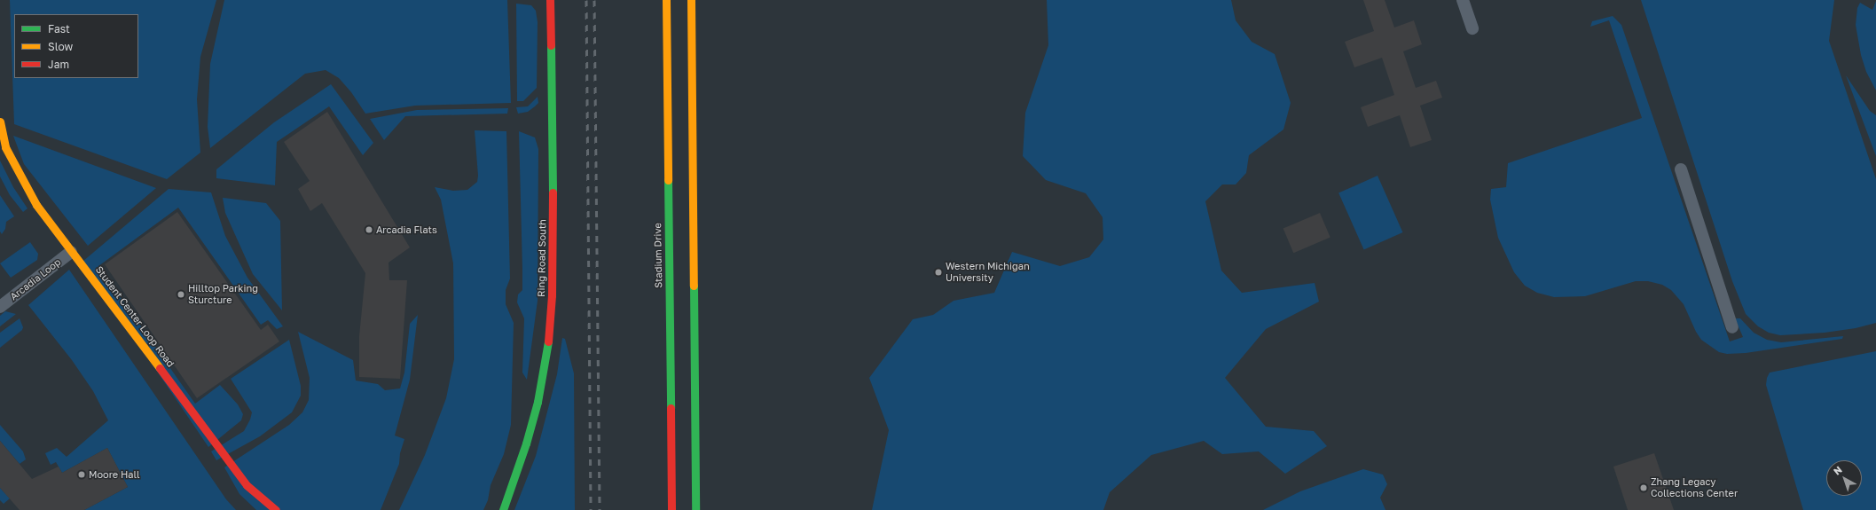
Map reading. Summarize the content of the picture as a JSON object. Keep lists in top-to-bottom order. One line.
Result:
{"streets":{"main road":["Stadium Drive","Ring Road South","Student Center Loop Road"],"street":["Arcadia Loop"]},"crossings":[["Arcadia Loop","Student Center Loop Road"]],"places":["Arcadia Flats","Western Michigan University","Hilltop Parking Sturcture","Moore Hall","Zhang Legacy Collections Center"],"legend":["Fast","Slow","Jam"],"north":"top left"}
